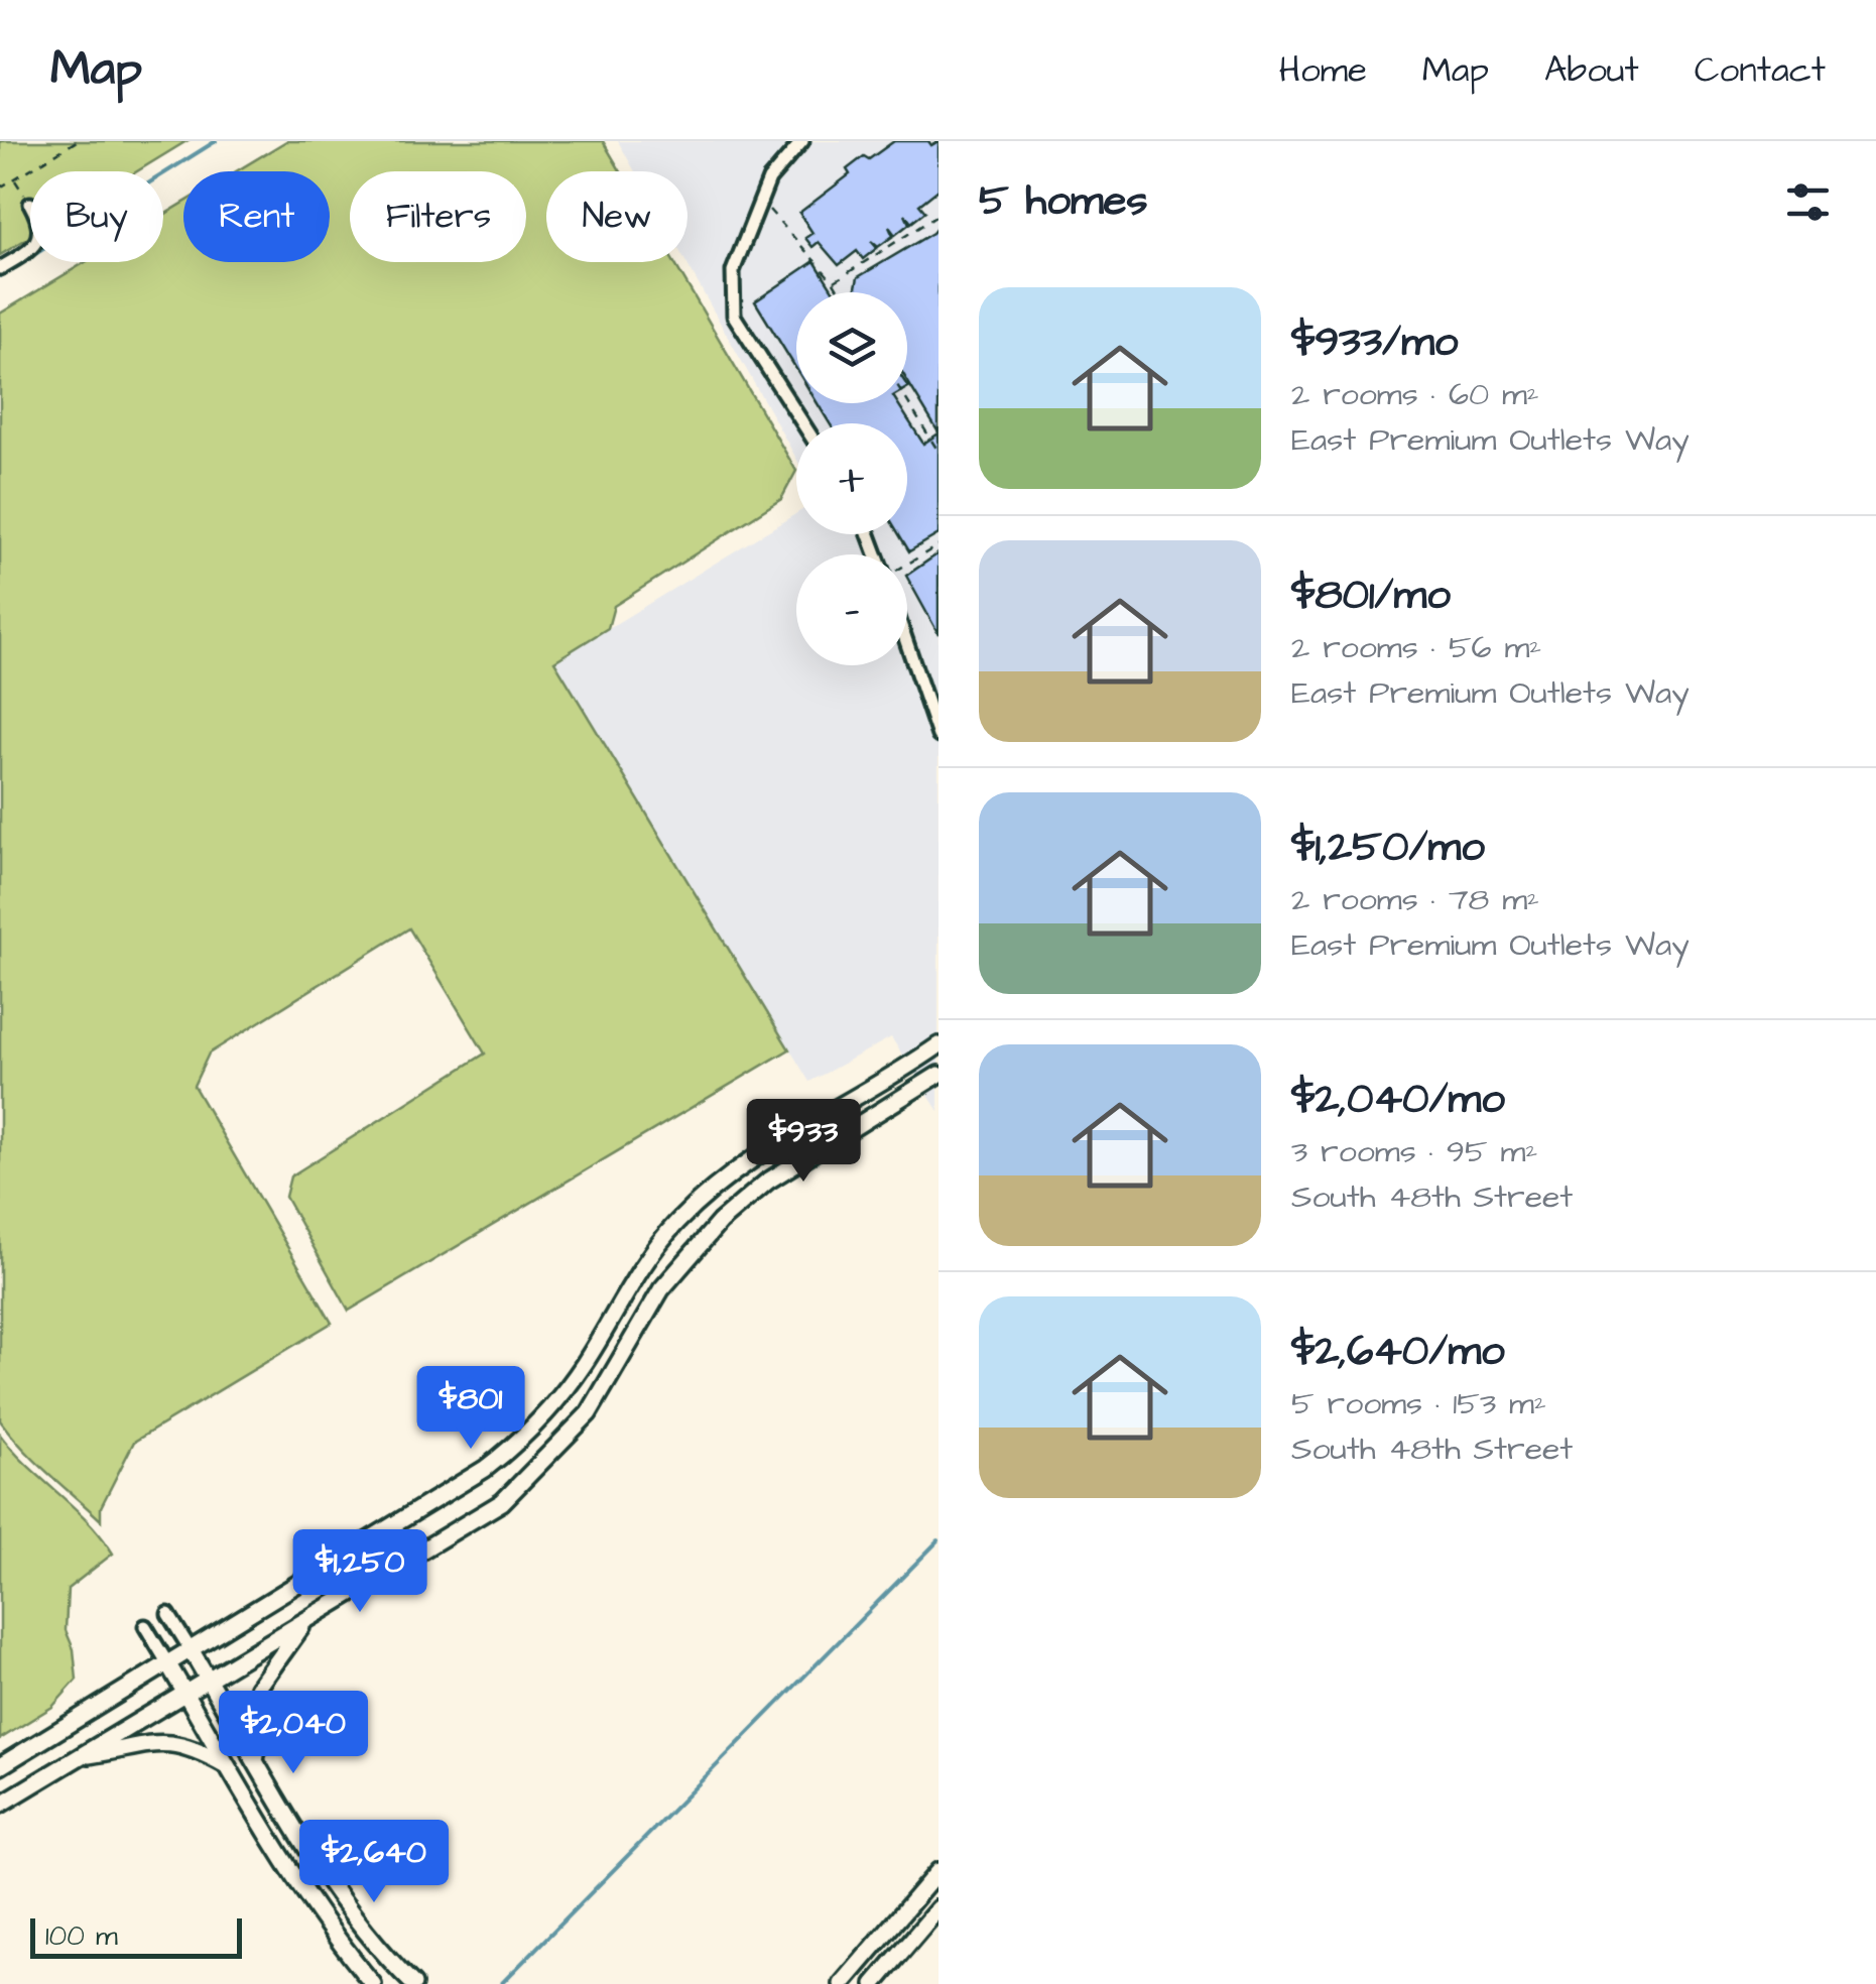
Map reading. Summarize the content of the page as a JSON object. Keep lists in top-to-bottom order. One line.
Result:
{"scale_bar":"100 m","page":{"header":"Map","nav":["Home","Map","About","Contact"],"heading":"5 homes","chip":["Buy","Rent","Filters","New"],"list":[{"name":"$933/mo","note":"2 rooms · 60 m² · East Premium Outlets Way"},{"name":"$801/mo","note":"2 rooms · 56 m² · East Premium Outlets Way"},{"name":"$1,250/mo","note":"2 rooms · 78 m² · East Premium Outlets Way"},{"name":"$2,040/mo","note":"3 rooms · 95 m² · South 48th Street"},{"name":"$2,640/mo","note":"5 rooms · 153 m² · South 48th Street"}],"map_buttons":["+","−"],"price":["$933","$801","$1,250","$2,040","$2,640"],"scale":"100 m"}}
